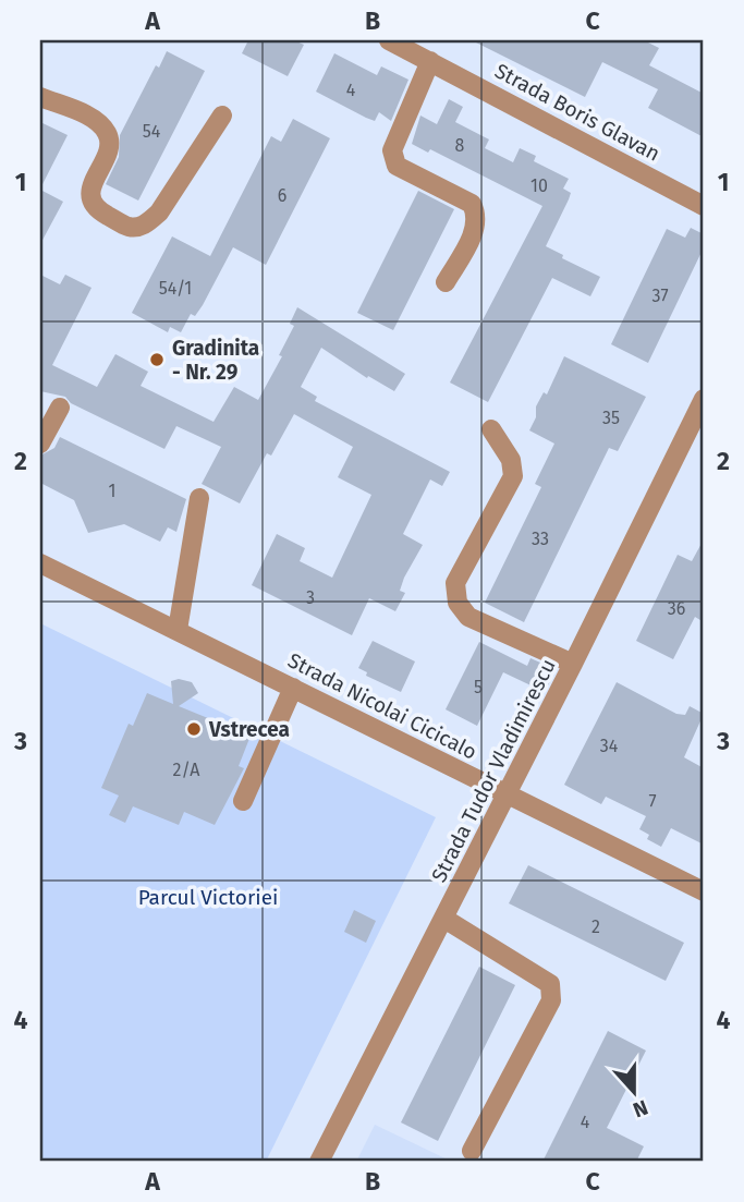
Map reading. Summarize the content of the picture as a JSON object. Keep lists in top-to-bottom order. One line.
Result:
{"streets":{"street":["Strada Boris Glavan","Strada Nicolai Cicicalo","Strada Tudor Vladimirescu"]},"crossings":[["Strada Nicolai Cicicalo","Strada Tudor Vladimirescu"]],"parks":["Parcul Victoriei"],"places":["Gradinita - Nr. 29","Vstrecea"],"house_numbers":["4","54","8","10","6","54/1","37","35","1","33","3","36","5","34","2/A","7","2","4"],"north":"bottom","grid":{"columns":["A","B","C"],"rows":["1","2","3","4"]}}
